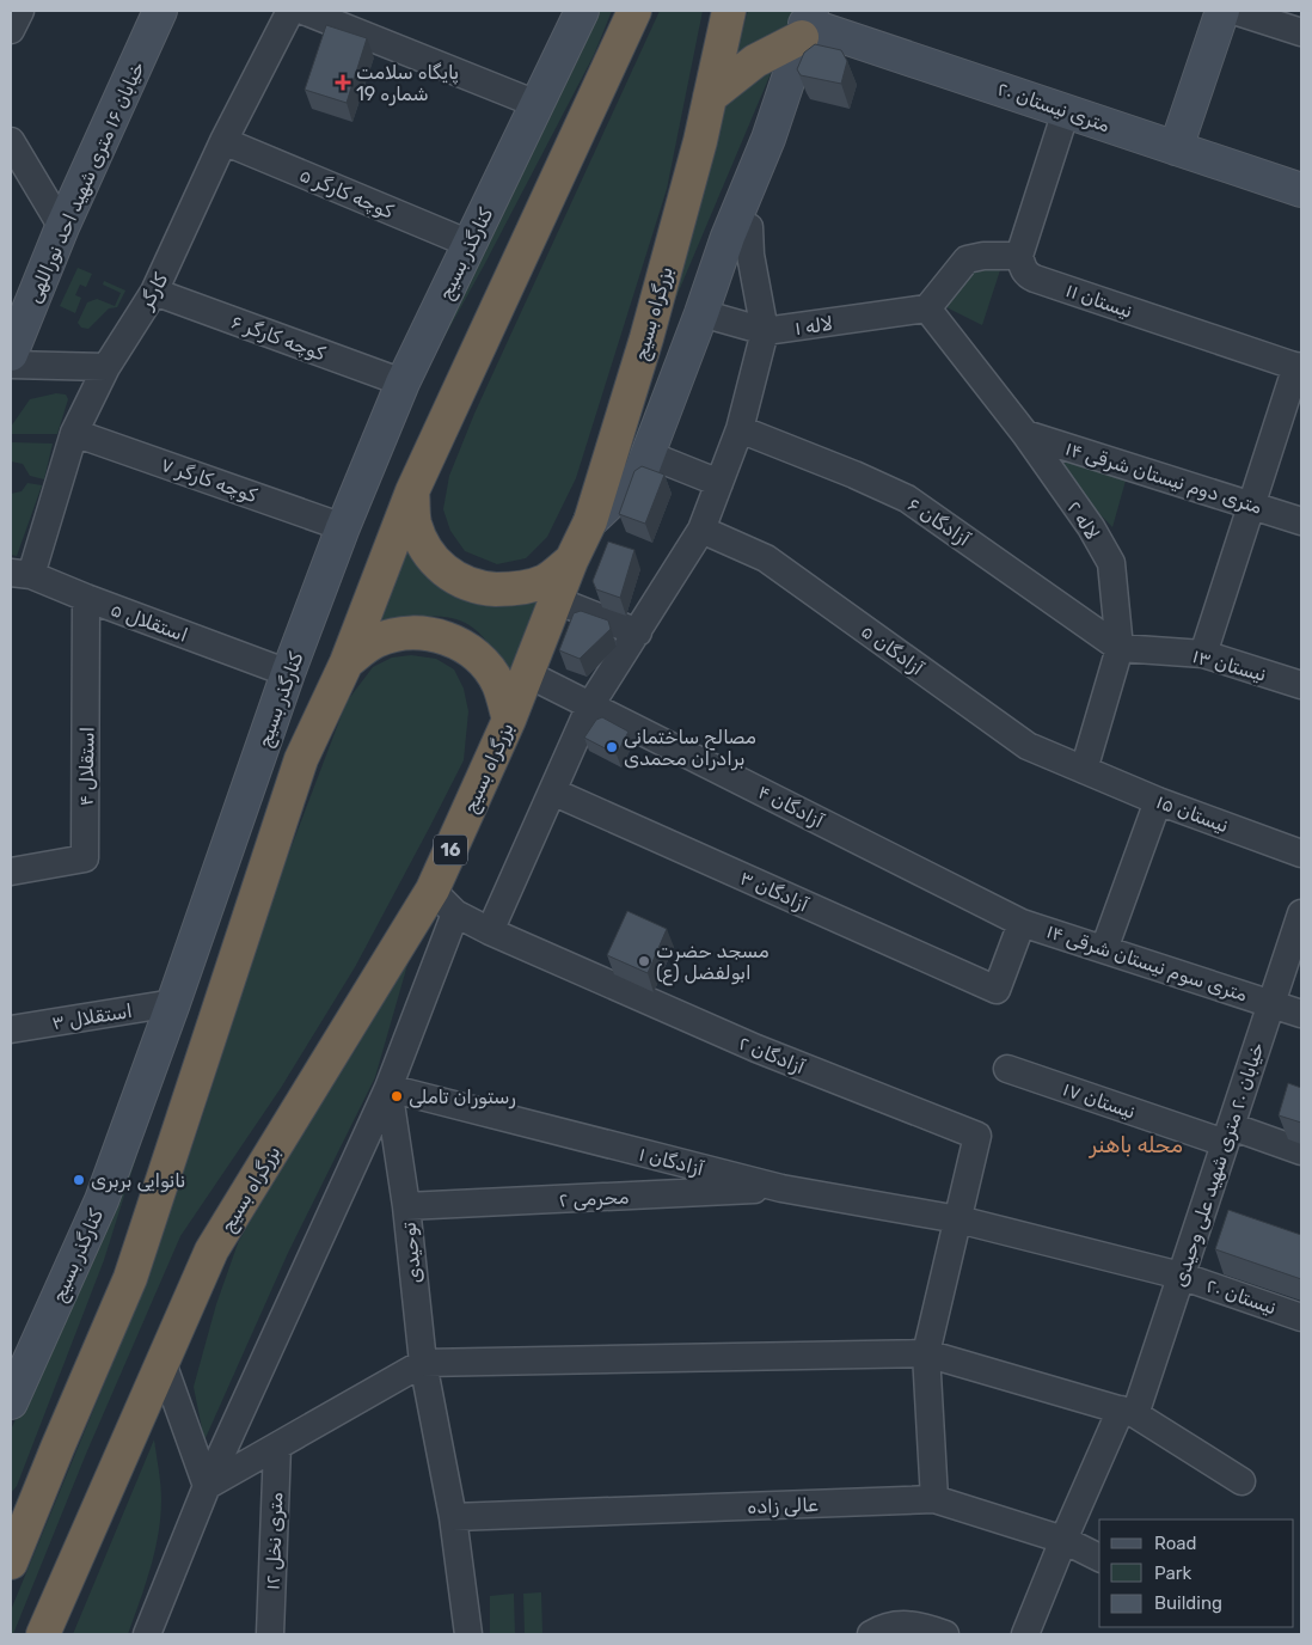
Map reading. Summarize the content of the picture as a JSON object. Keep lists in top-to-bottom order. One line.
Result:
{"streets":{"highway":["بزرگراه بسیج","16"],"street":["۲۰ متری نیستان","خیابان ۱۶ متری شهید احد نوراللهی","کوچه کارگر ۵","کنارگذر بسیج","کارگر","نیستان ۱۱","لاله ۱","کوچه کارگر ۶","۱۴ متری دوم نیستان شرقی","کوچه کارگر ۷","لاله ۲","آزادگان ۶","استقلال ۵","آزادگان ۵","نیستان ۱۳","استقلال ۴","آزادگان ۴","نیستان ۱۵","آزادگان ۳","۱۴ متری سوم نیستان شرقی","استقلال ۳","آزادگان ۲","نیستان ۱۷","آزادگان ۱","خیابان ۲۰ متری شهید علی وحیدی","محرمی ۲","توحیدی","نیستان ۲۰","عالی زاده","۱۲ متری نخل"]},"crossings":[["کوچه کارگر ۵","کنارگذر بسیج"],["کوچه کارگر ۵","کارگر"],["کنارگذر بسیج","کوچه کارگر ۶"],["کنارگذر بسیج","کوچه کارگر ۷"],["کنارگذر بسیج","استقلال ۵"],["کنارگذر بسیج","استقلال ۳"],["کارگر","کوچه کارگر ۶"],["کارگر","کوچه کارگر ۷"],["کارگر","استقلال ۵"],["بزرگراه بسیج","آزادگان ۴"],["لاله ۱","لاله ۲"],["۱۴ متری دوم نیستان شرقی","لاله ۲"],["لاله ۲","آزادگان ۶"],["لاله ۲","آزادگان ۵"],["لاله ۲","نیستان ۱۳"],["لاله ۲","نیستان ۱۵"],["آزادگان ۶","نیستان ۱۳"],["استقلال ۵","استقلال ۴"],["آزادگان ۵","نیستان ۱۵"],["آزادگان ۴","آزادگان ۳"],["آزادگان ۴","۱۴ متری سوم نیستان شرقی"],["آزادگان ۳","۱۴ متری سوم نیستان شرقی"],["۱۴ متری سوم نیستان شرقی","خیابان ۲۰ متری شهید علی وحیدی"],["آزادگان ۲","آزادگان ۱"],["آزادگان ۲","نیستان ۲۰"],["نیستان ۱۷","خیابان ۲۰ متری شهید علی وحیدی"],["آزادگان ۱","محرمی ۲"],["آزادگان ۱","توحیدی"],["آزادگان ۱","نیستان ۲۰"],["خیابان ۲۰ متری شهید علی وحیدی","نیستان ۲۰"],["خیابان ۲۰ متری شهید علی وحیدی","عالی زاده"],["محرمی ۲","توحیدی"],["توحیدی","عالی زاده"]],"districts":["محله باهنر"],"places":{"health":["پایگاه سلامت شماره 19"],"other":["مصالح ساختمانی برادران محمدی","مسجد حضرت ابولفضل (ع)","رستوران تاملی","نانوایی بربری"]},"legend":["Road","Park","Building"]}
